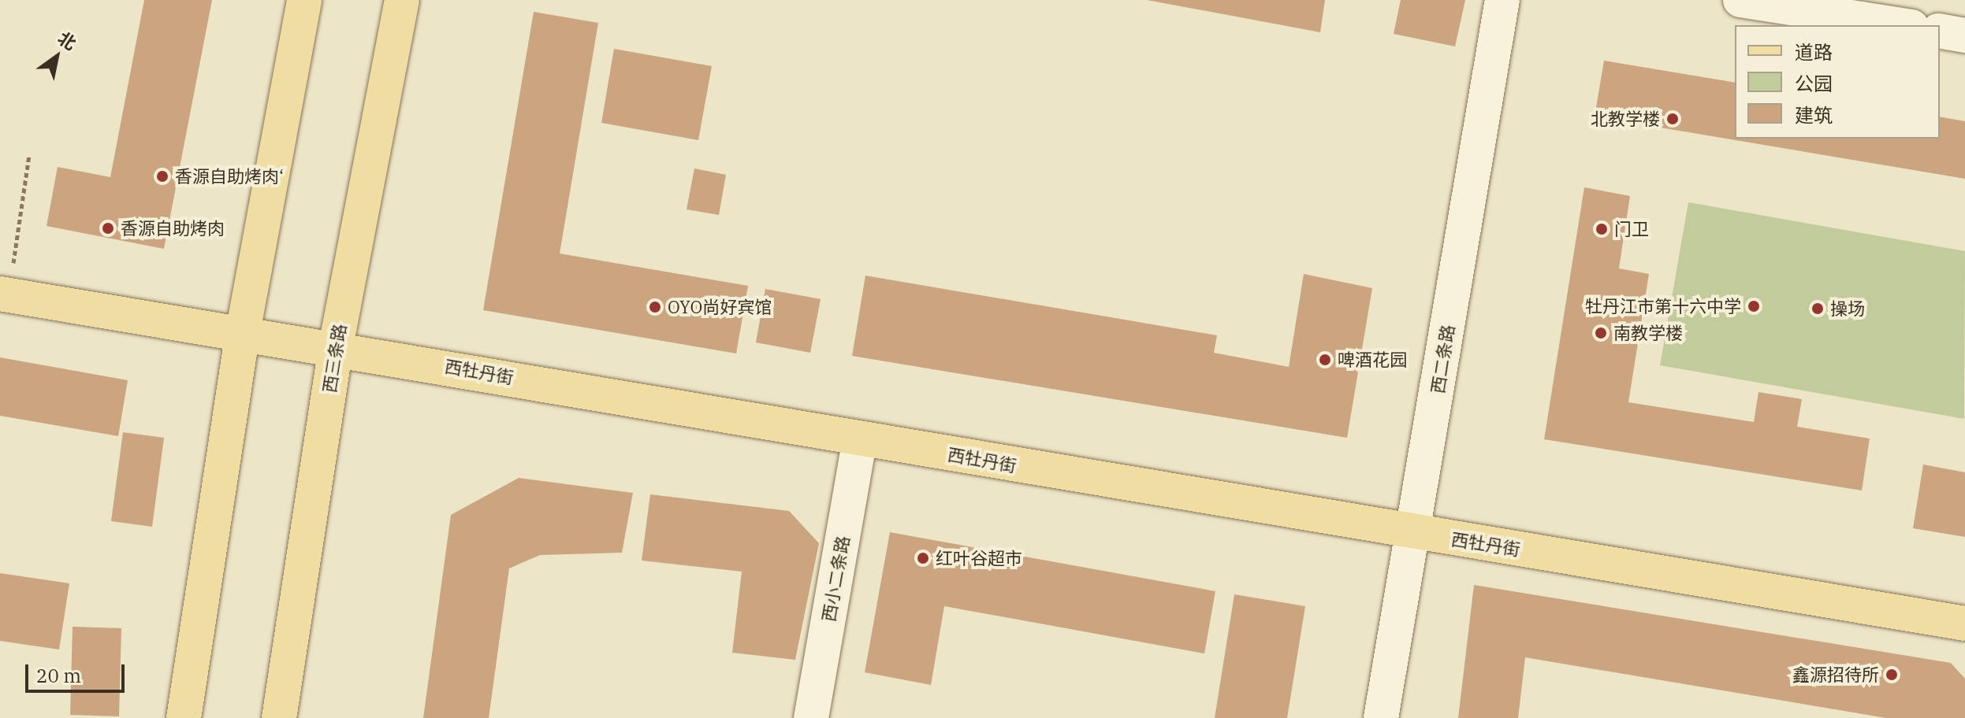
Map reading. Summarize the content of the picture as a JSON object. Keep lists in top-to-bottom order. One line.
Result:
{"streets":{"main road":["西三条路","西牡丹街"],"street":["西二条路","西小二条路"]},"crossings":[["西三条路","西牡丹街"],["西二条路","西牡丹街"],["西牡丹街","西小二条路"]],"places":["北教学楼","香源自助烤肉‘","香源自助烤肉","门卫","牡丹江市第十六中学","OYO尚好宾馆","操场","南教学楼","啤酒花园","红叶谷超市","鑫源招待所"],"legend":["道路","公园","建筑"],"scale_bar":"20 m","north":"top right"}
